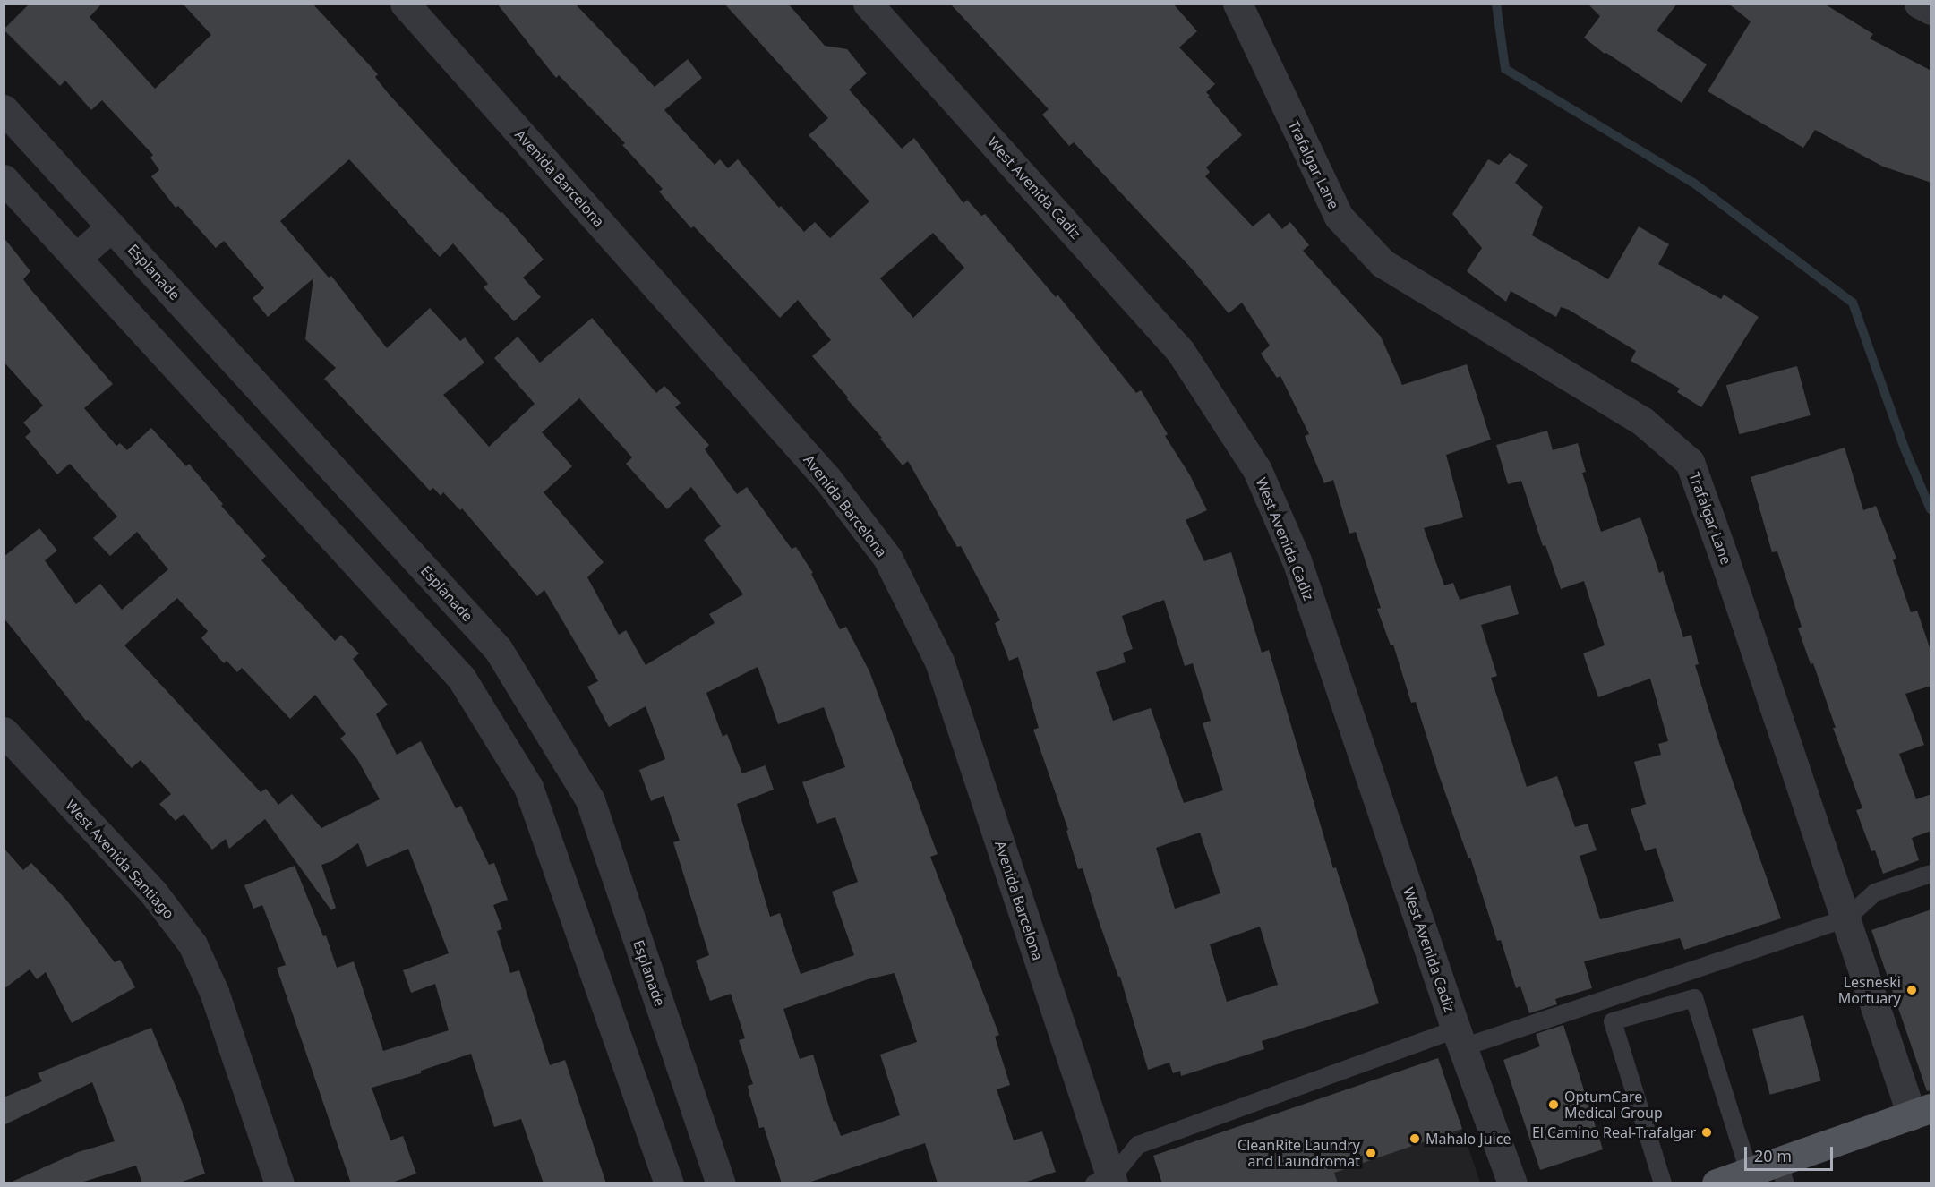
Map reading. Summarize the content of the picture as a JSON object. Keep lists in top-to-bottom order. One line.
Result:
{"streets":{"street":["Trafalgar Lane","Avenida Barcelona","West Avenida Cadiz","Esplanade","West Avenida Santiago"]},"places":["Lesneski Mortuary","OptumCare Medical Group","El Camino Real-Trafalgar","Mahalo Juice","CleanRite Laundry and Laundromat"],"scale_bar":"20 m"}
